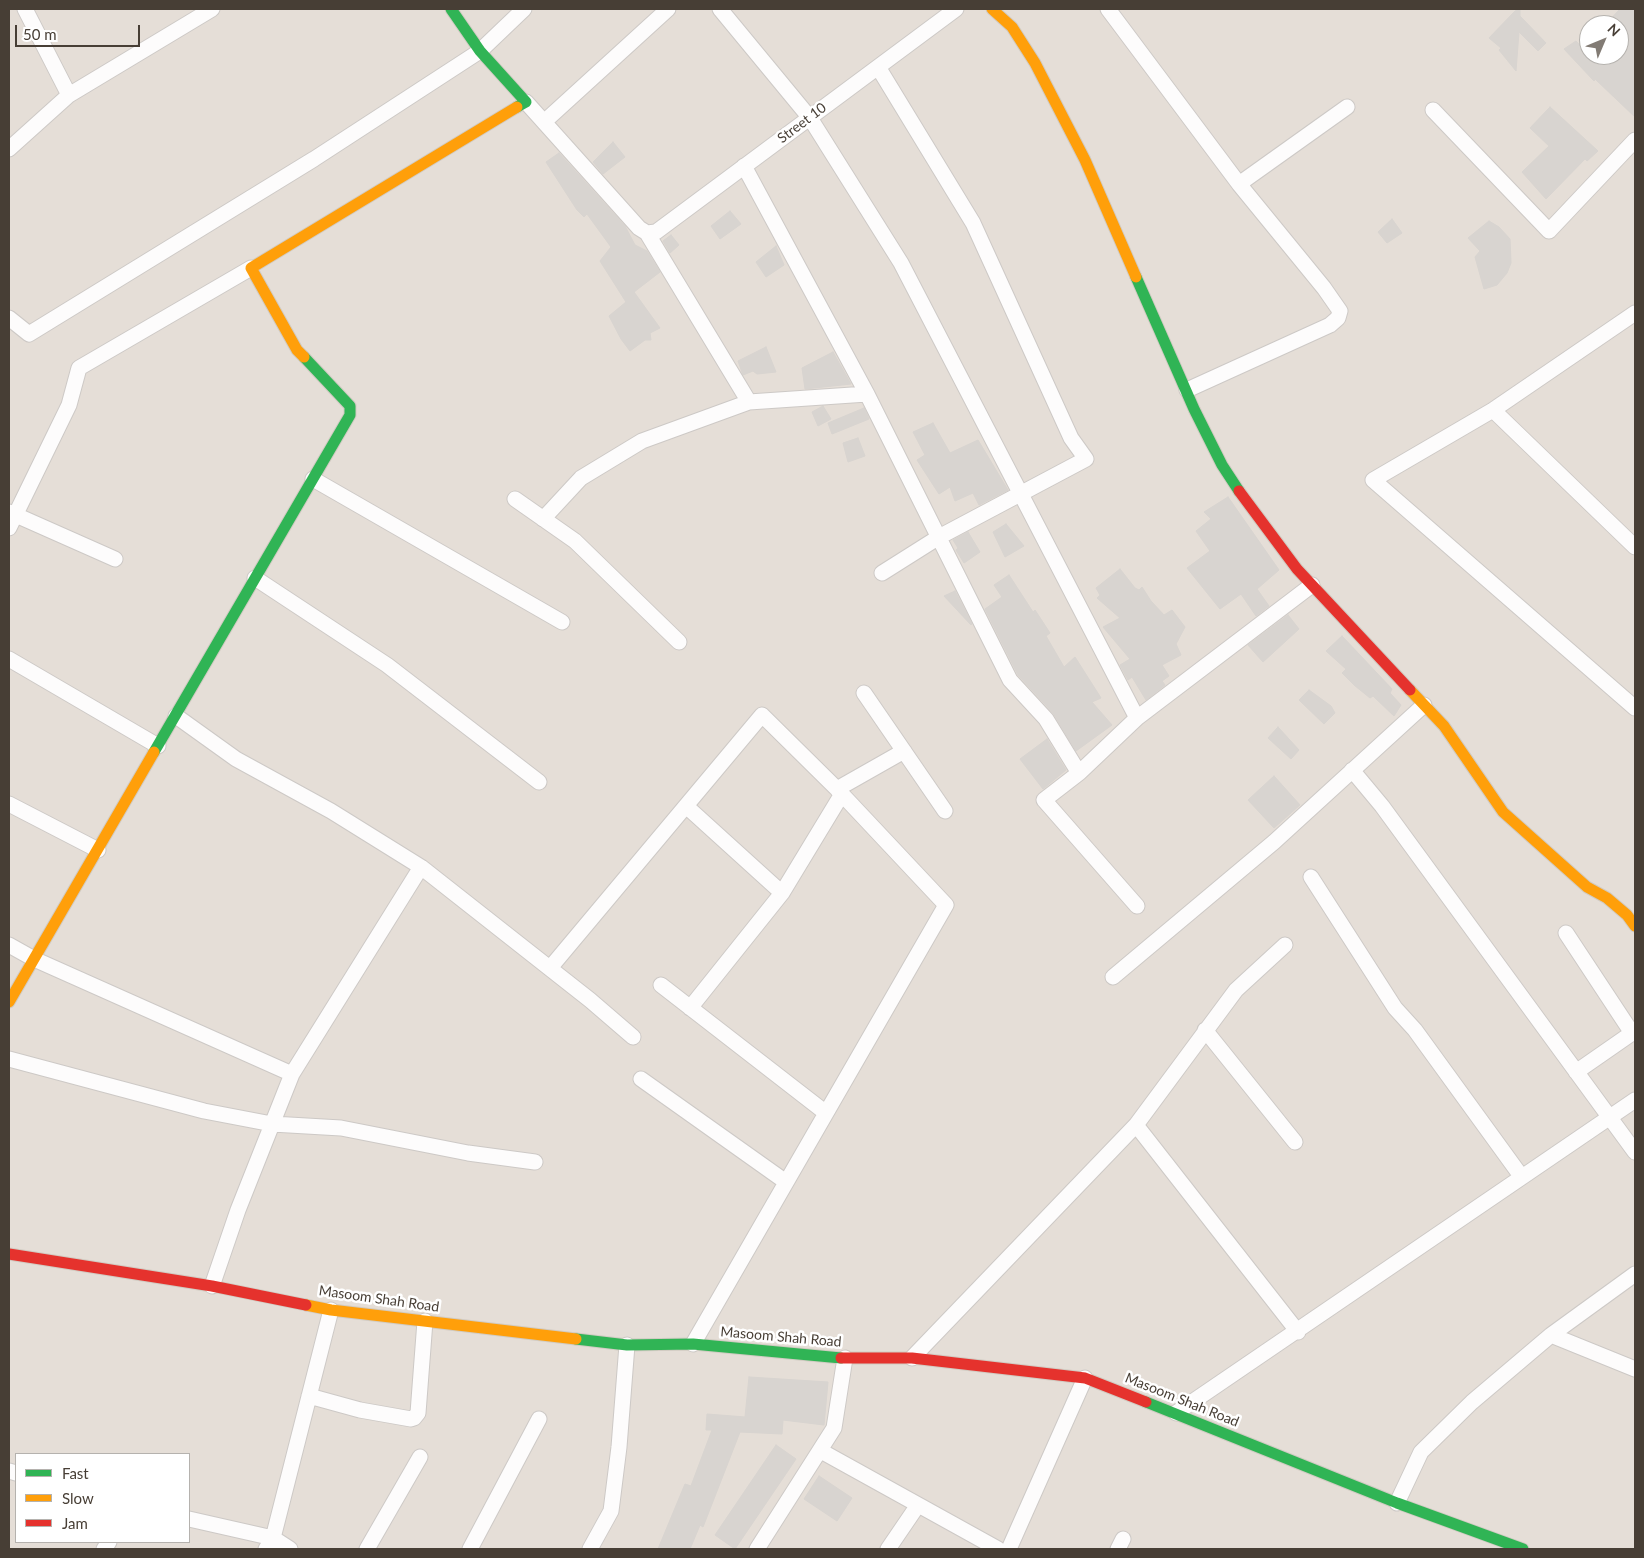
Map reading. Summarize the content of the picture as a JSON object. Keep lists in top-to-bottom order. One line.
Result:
{"streets":{"street":["Street 10","Masoom Shah Road"]},"legend":["Fast","Slow","Jam"],"scale_bar":"50 m","north":"top right"}
